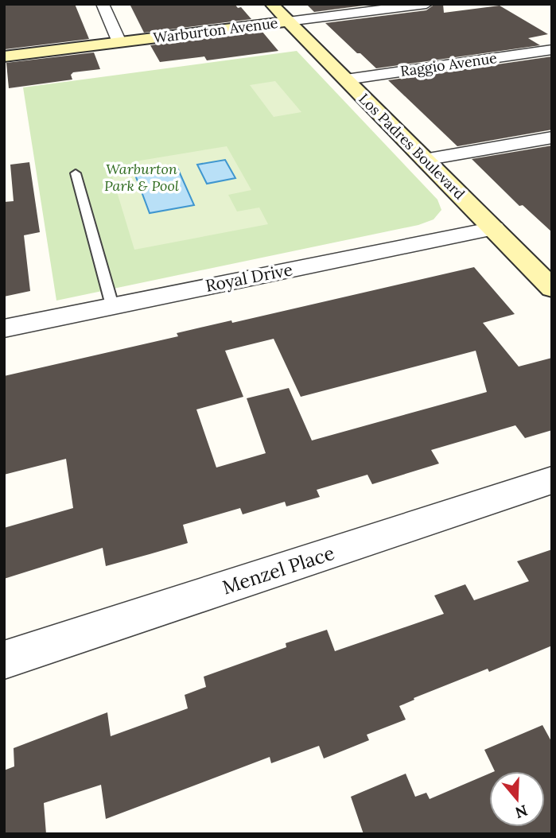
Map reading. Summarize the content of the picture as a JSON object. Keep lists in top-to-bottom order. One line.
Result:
{"streets":{"street":["Warburton Avenue","Raggio Avenue","Los Padres Boulevard","Royal Drive","Menzel Place"]},"crossings":[["Warburton Avenue","Los Padres Boulevard"],["Raggio Avenue","Los Padres Boulevard"],["Los Padres Boulevard","Royal Drive"]],"parks":["Warburton Park & Pool"],"north":"bottom"}
